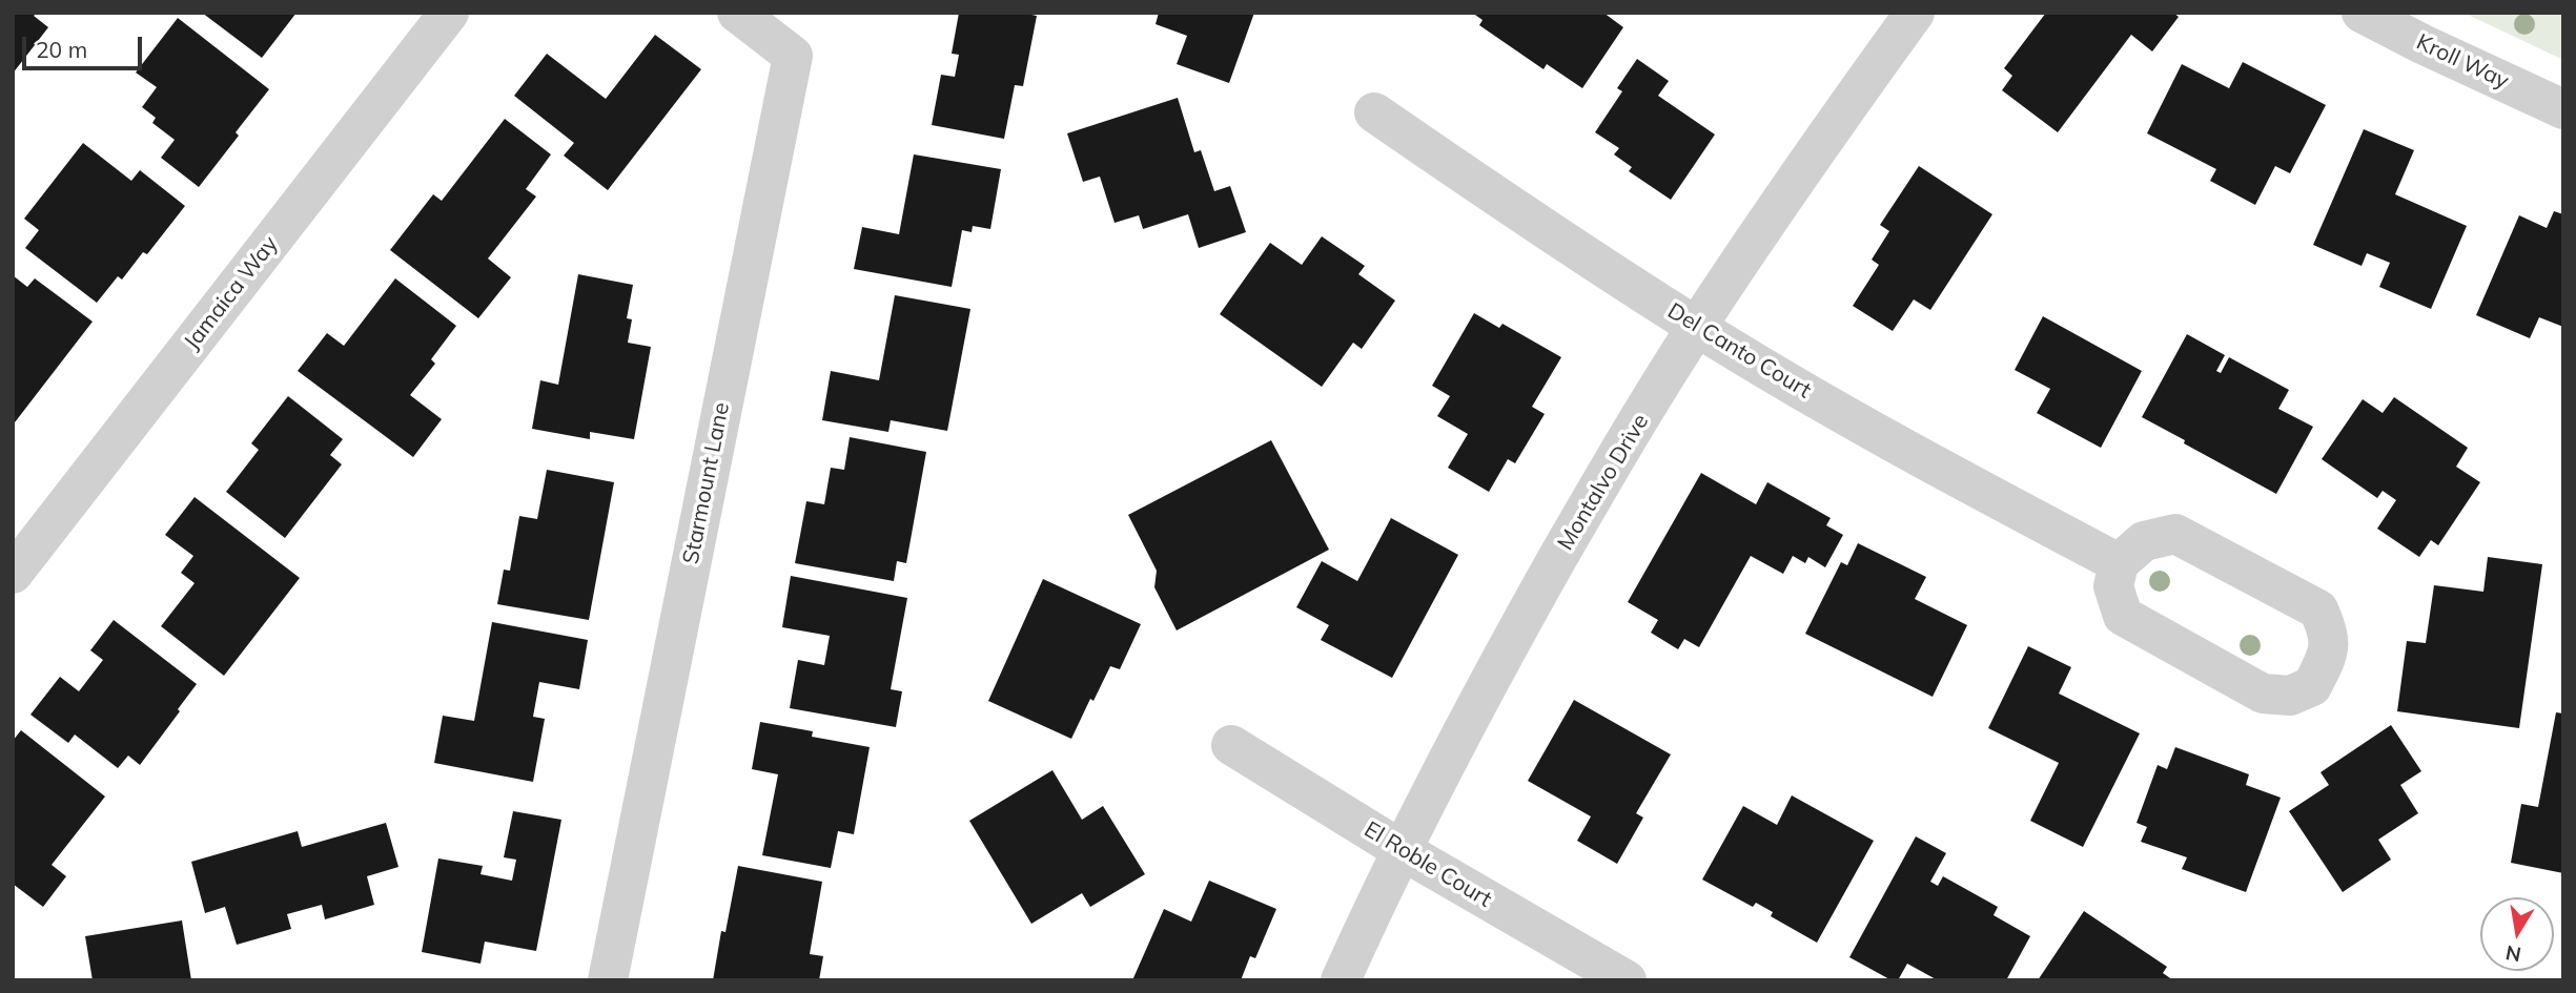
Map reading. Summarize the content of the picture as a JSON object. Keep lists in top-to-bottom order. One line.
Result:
{"streets":{"street":["Kroll Way","Jamaica Way","Del Canto Court","Montalvo Drive","Starmount Lane","El Roble Court"]},"crossings":[["Del Canto Court","Montalvo Drive"],["Montalvo Drive","El Roble Court"]],"scale_bar":"20 m","north":"bottom"}
